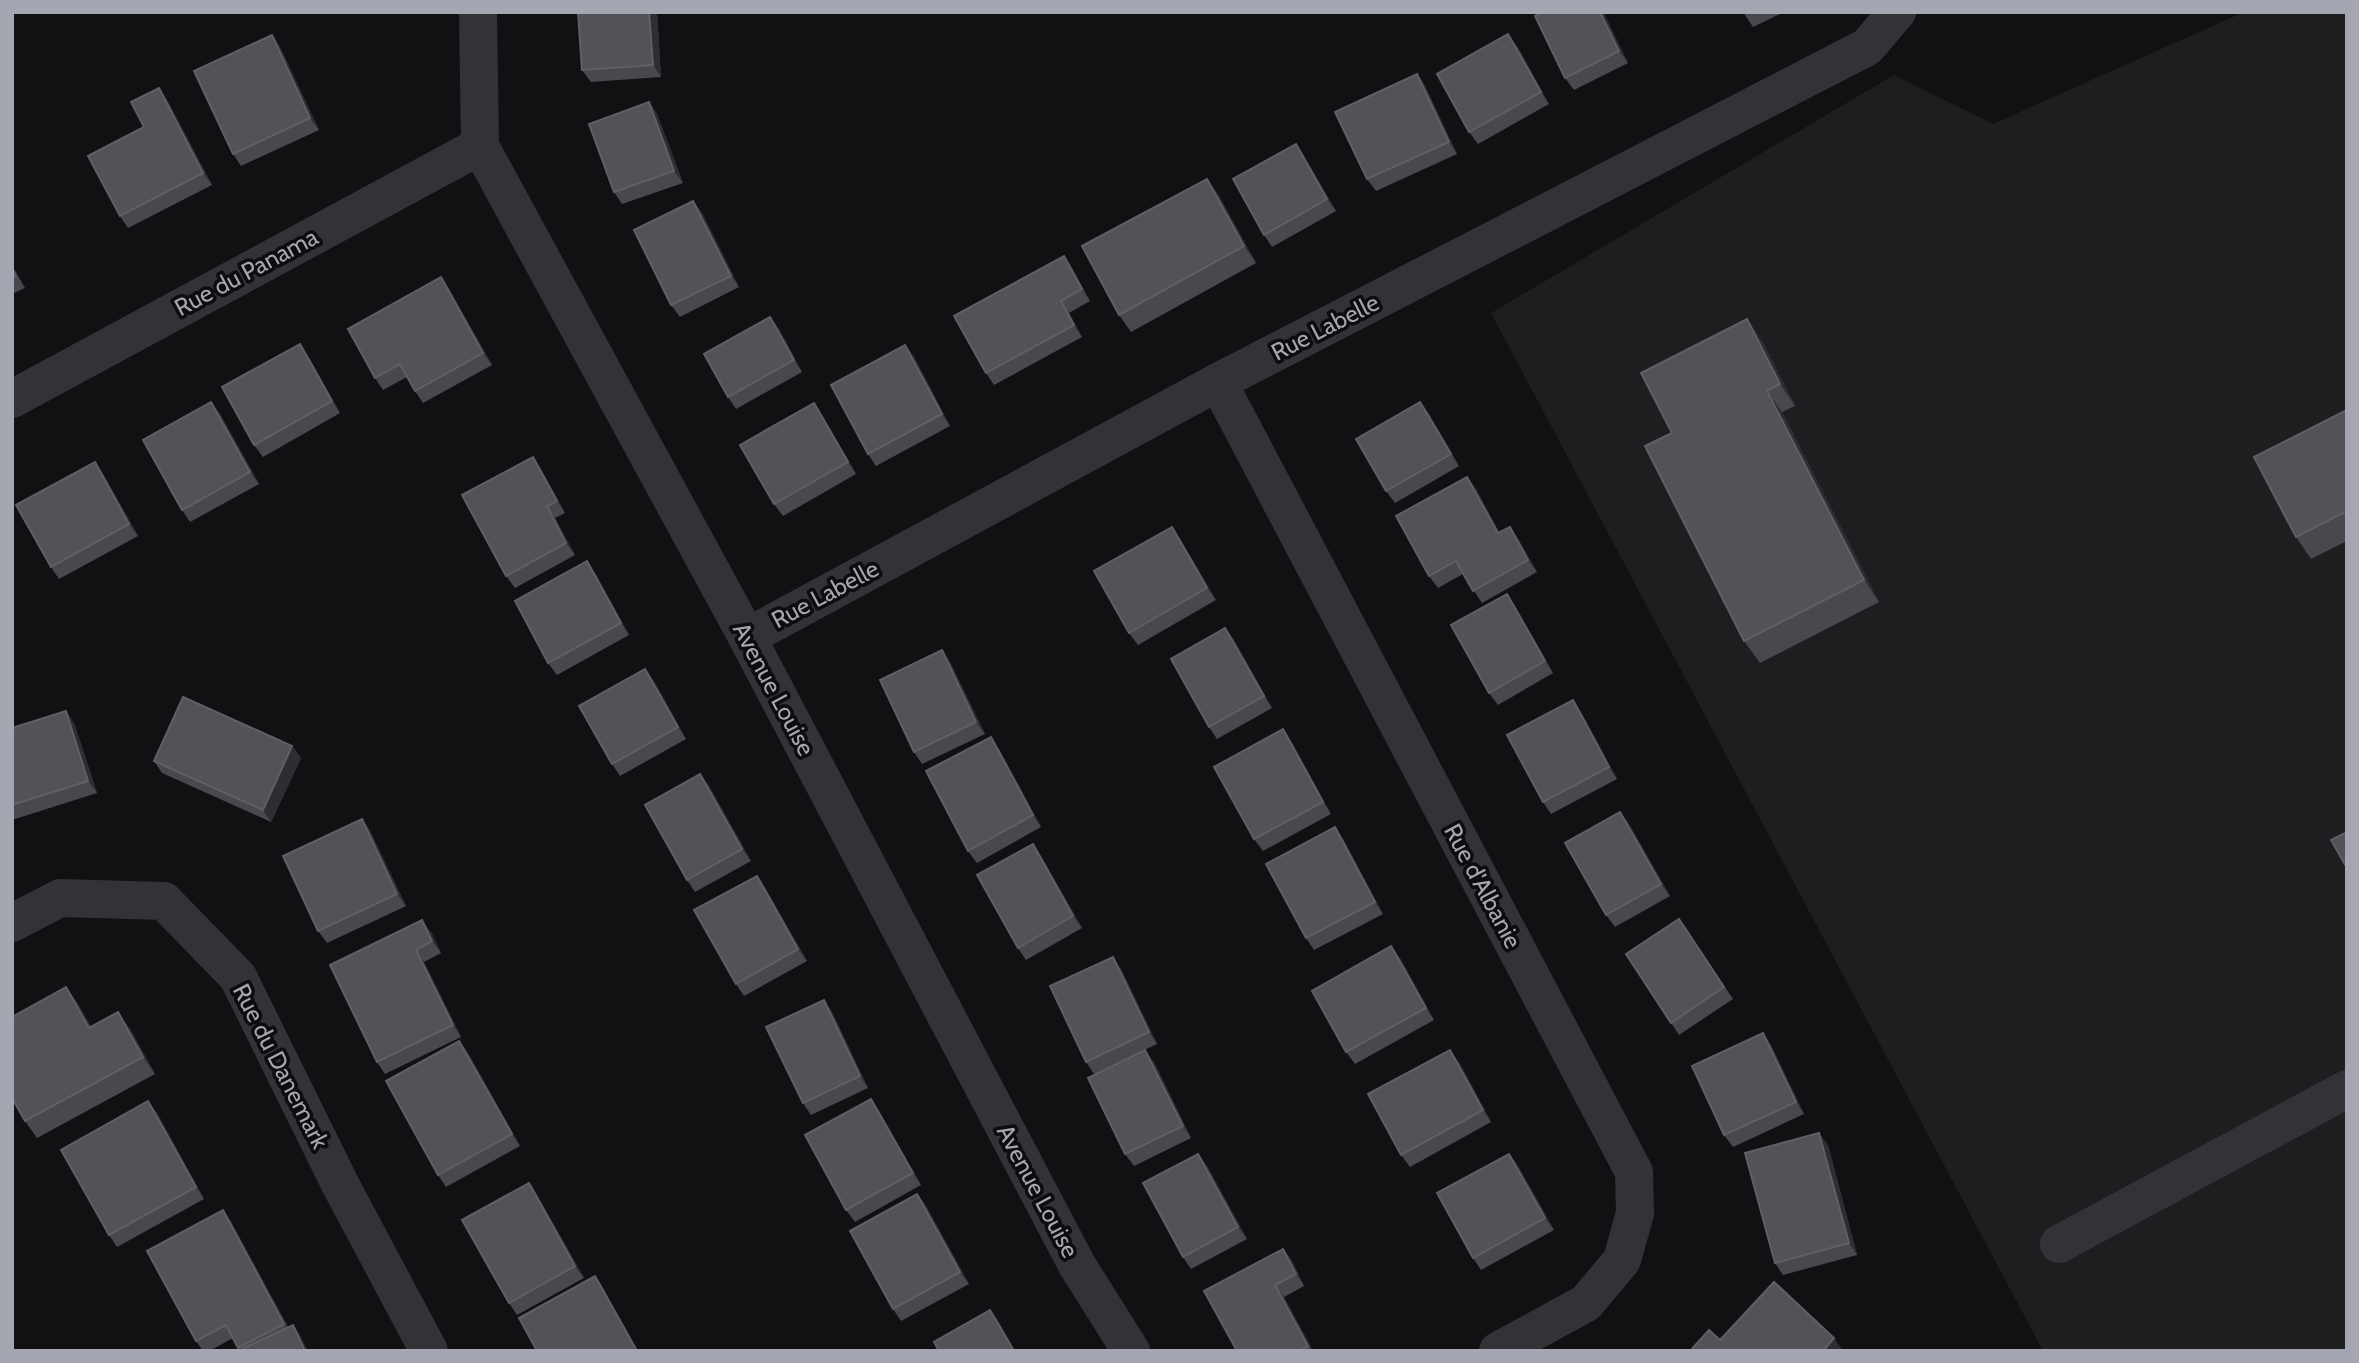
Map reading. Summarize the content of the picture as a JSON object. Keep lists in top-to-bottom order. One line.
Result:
{"streets":{"street":["Rue du Panama","Rue Labelle","Avenue Louise","Rue d'Albanie","Rue du Danemark"]},"crossings":[["Rue du Panama","Avenue Louise"],["Rue Labelle","Avenue Louise"],["Rue Labelle","Rue d'Albanie"]]}
